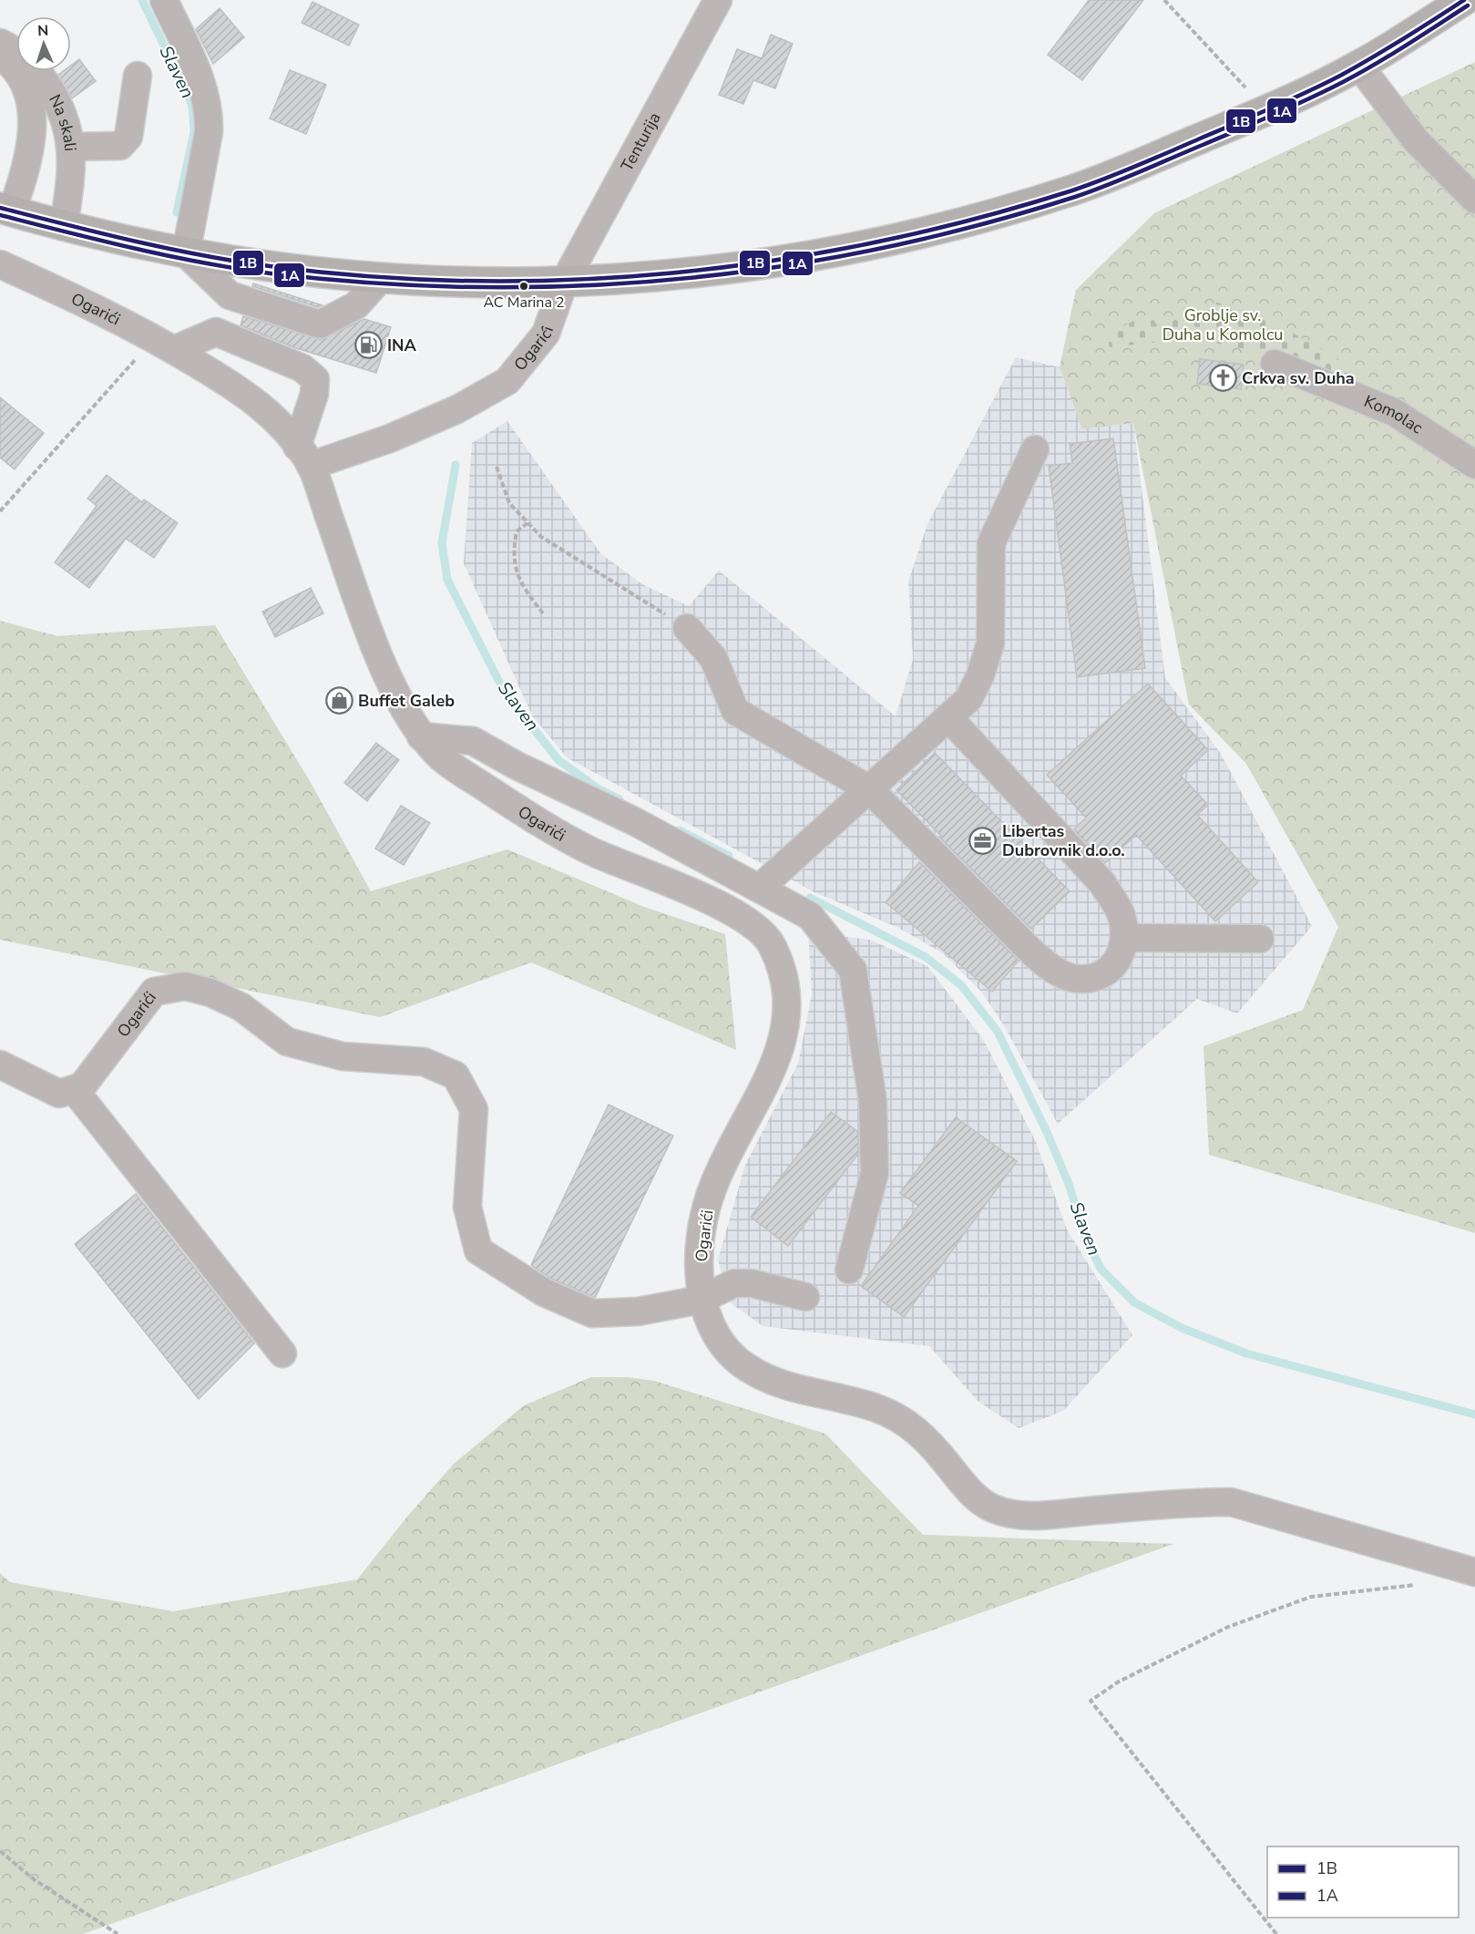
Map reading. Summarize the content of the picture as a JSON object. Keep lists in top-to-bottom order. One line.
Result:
{"streets":{"street":["Na skali","Tenturija","Ogarići","Komolac"]},"crossings":[["Tenturija","Ogarići"]],"water":["Slaven"],"parks":["Groblje sv. Duha u Komolcu"],"places":{"other":["AC Marina 2"],"fuel station":["INA"],"church":["Crkva sv. Duha"],"shop":["Buffet Galeb"],"office":["Libertas Dubrovnik d.o.o."]},"lines":["transit line 1B","transit line 1A"],"legend":["1B","1A"],"north":"top"}
